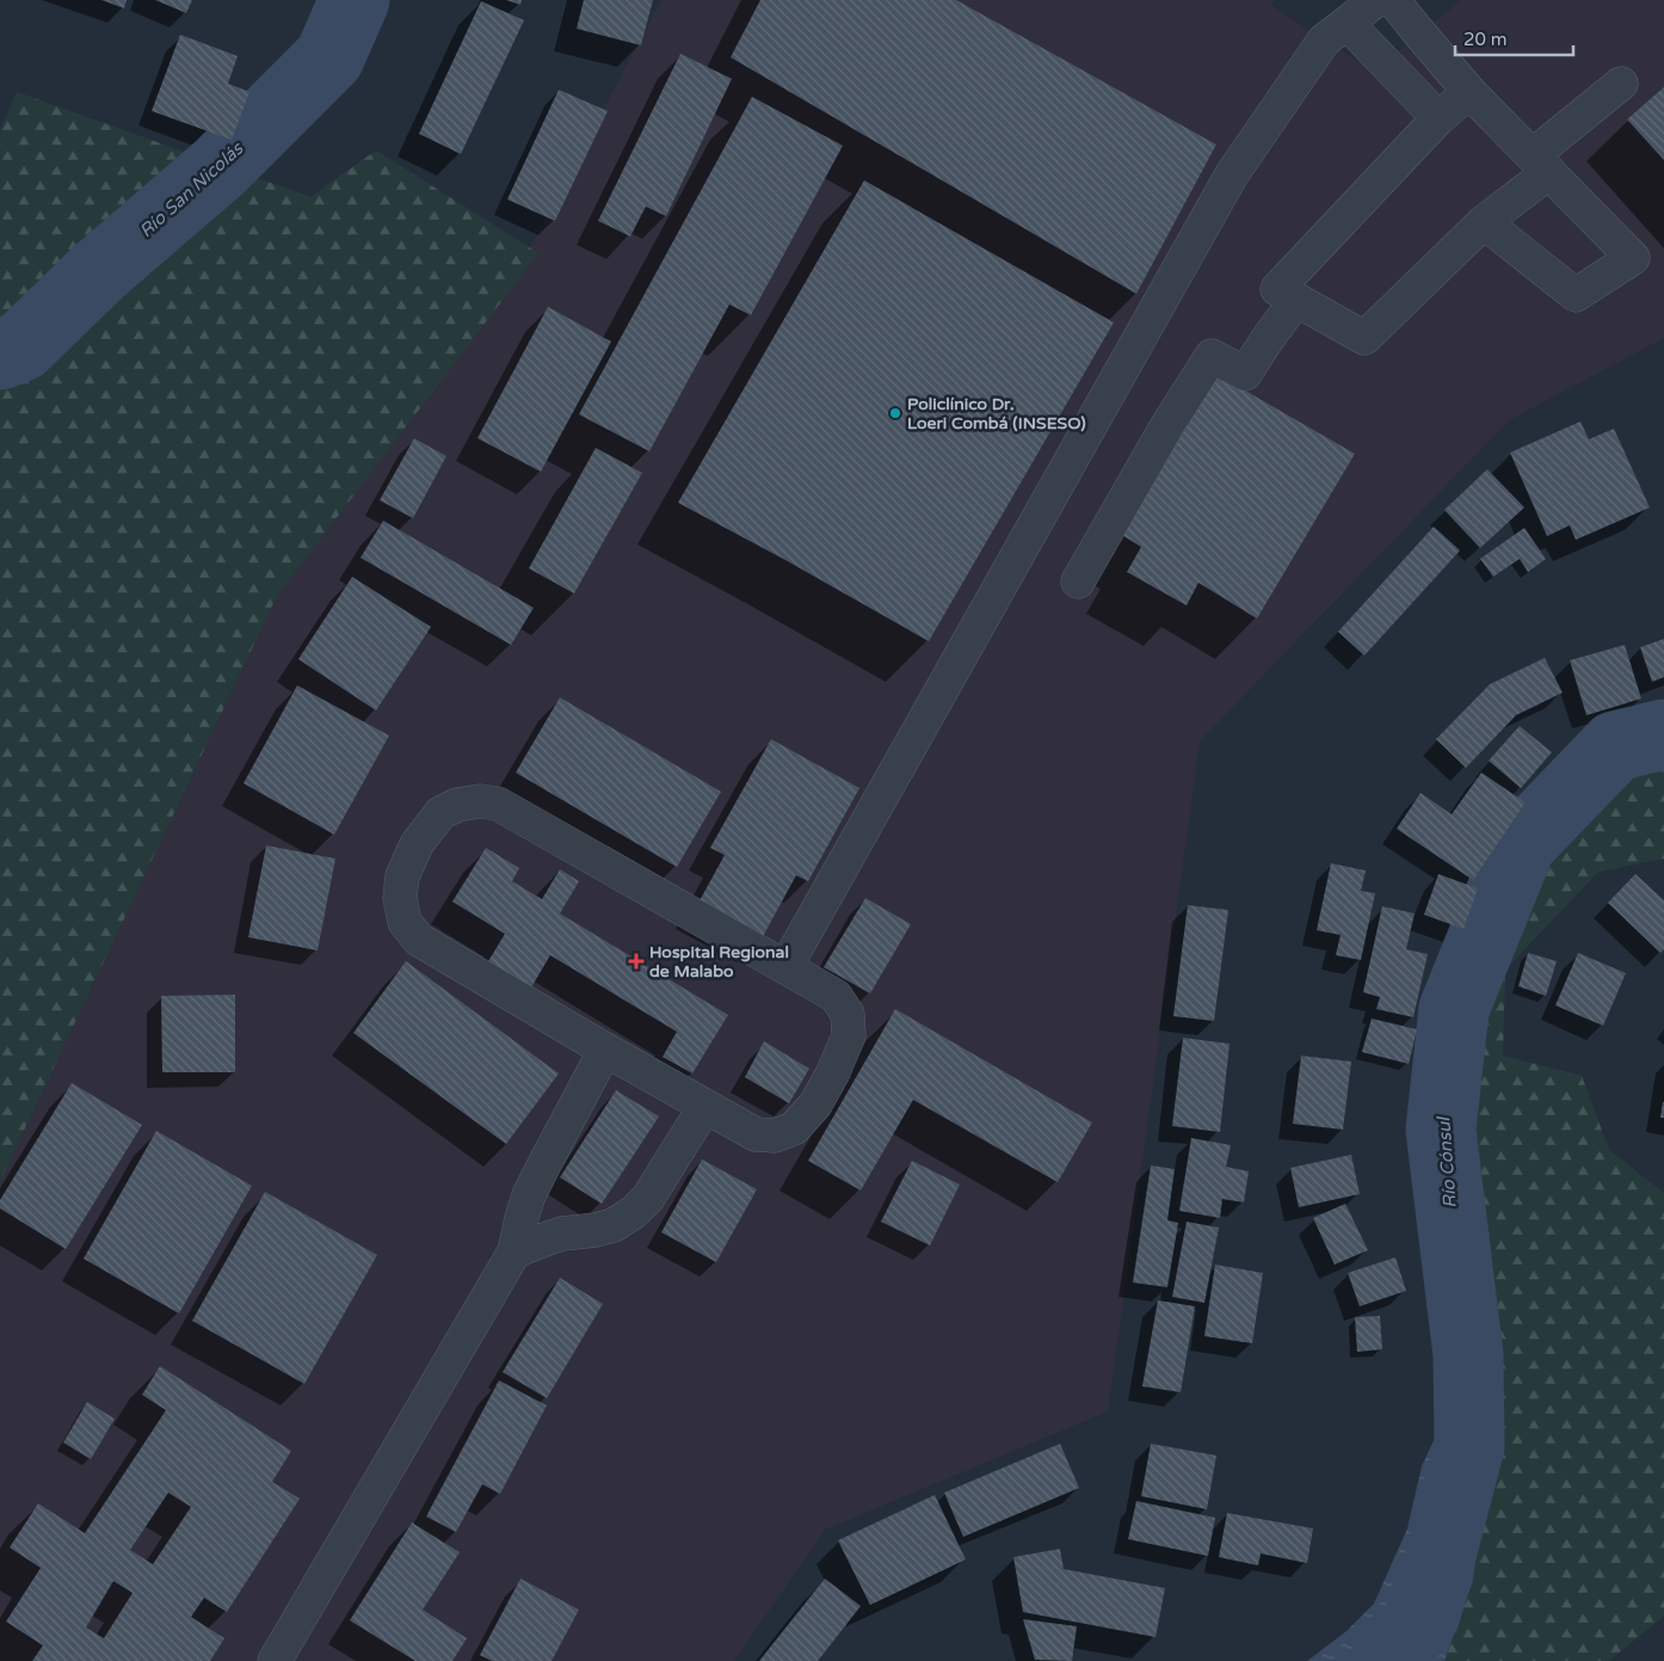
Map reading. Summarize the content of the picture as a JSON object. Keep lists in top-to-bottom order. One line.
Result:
{"water":["Río San Nicolás","Río Cónsul"],"places":{"other":["Policlínico Dr. Loeri Combá (INSESO)"],"health":["Hospital Regional de Malabo"]},"scale_bar":"20 m"}
